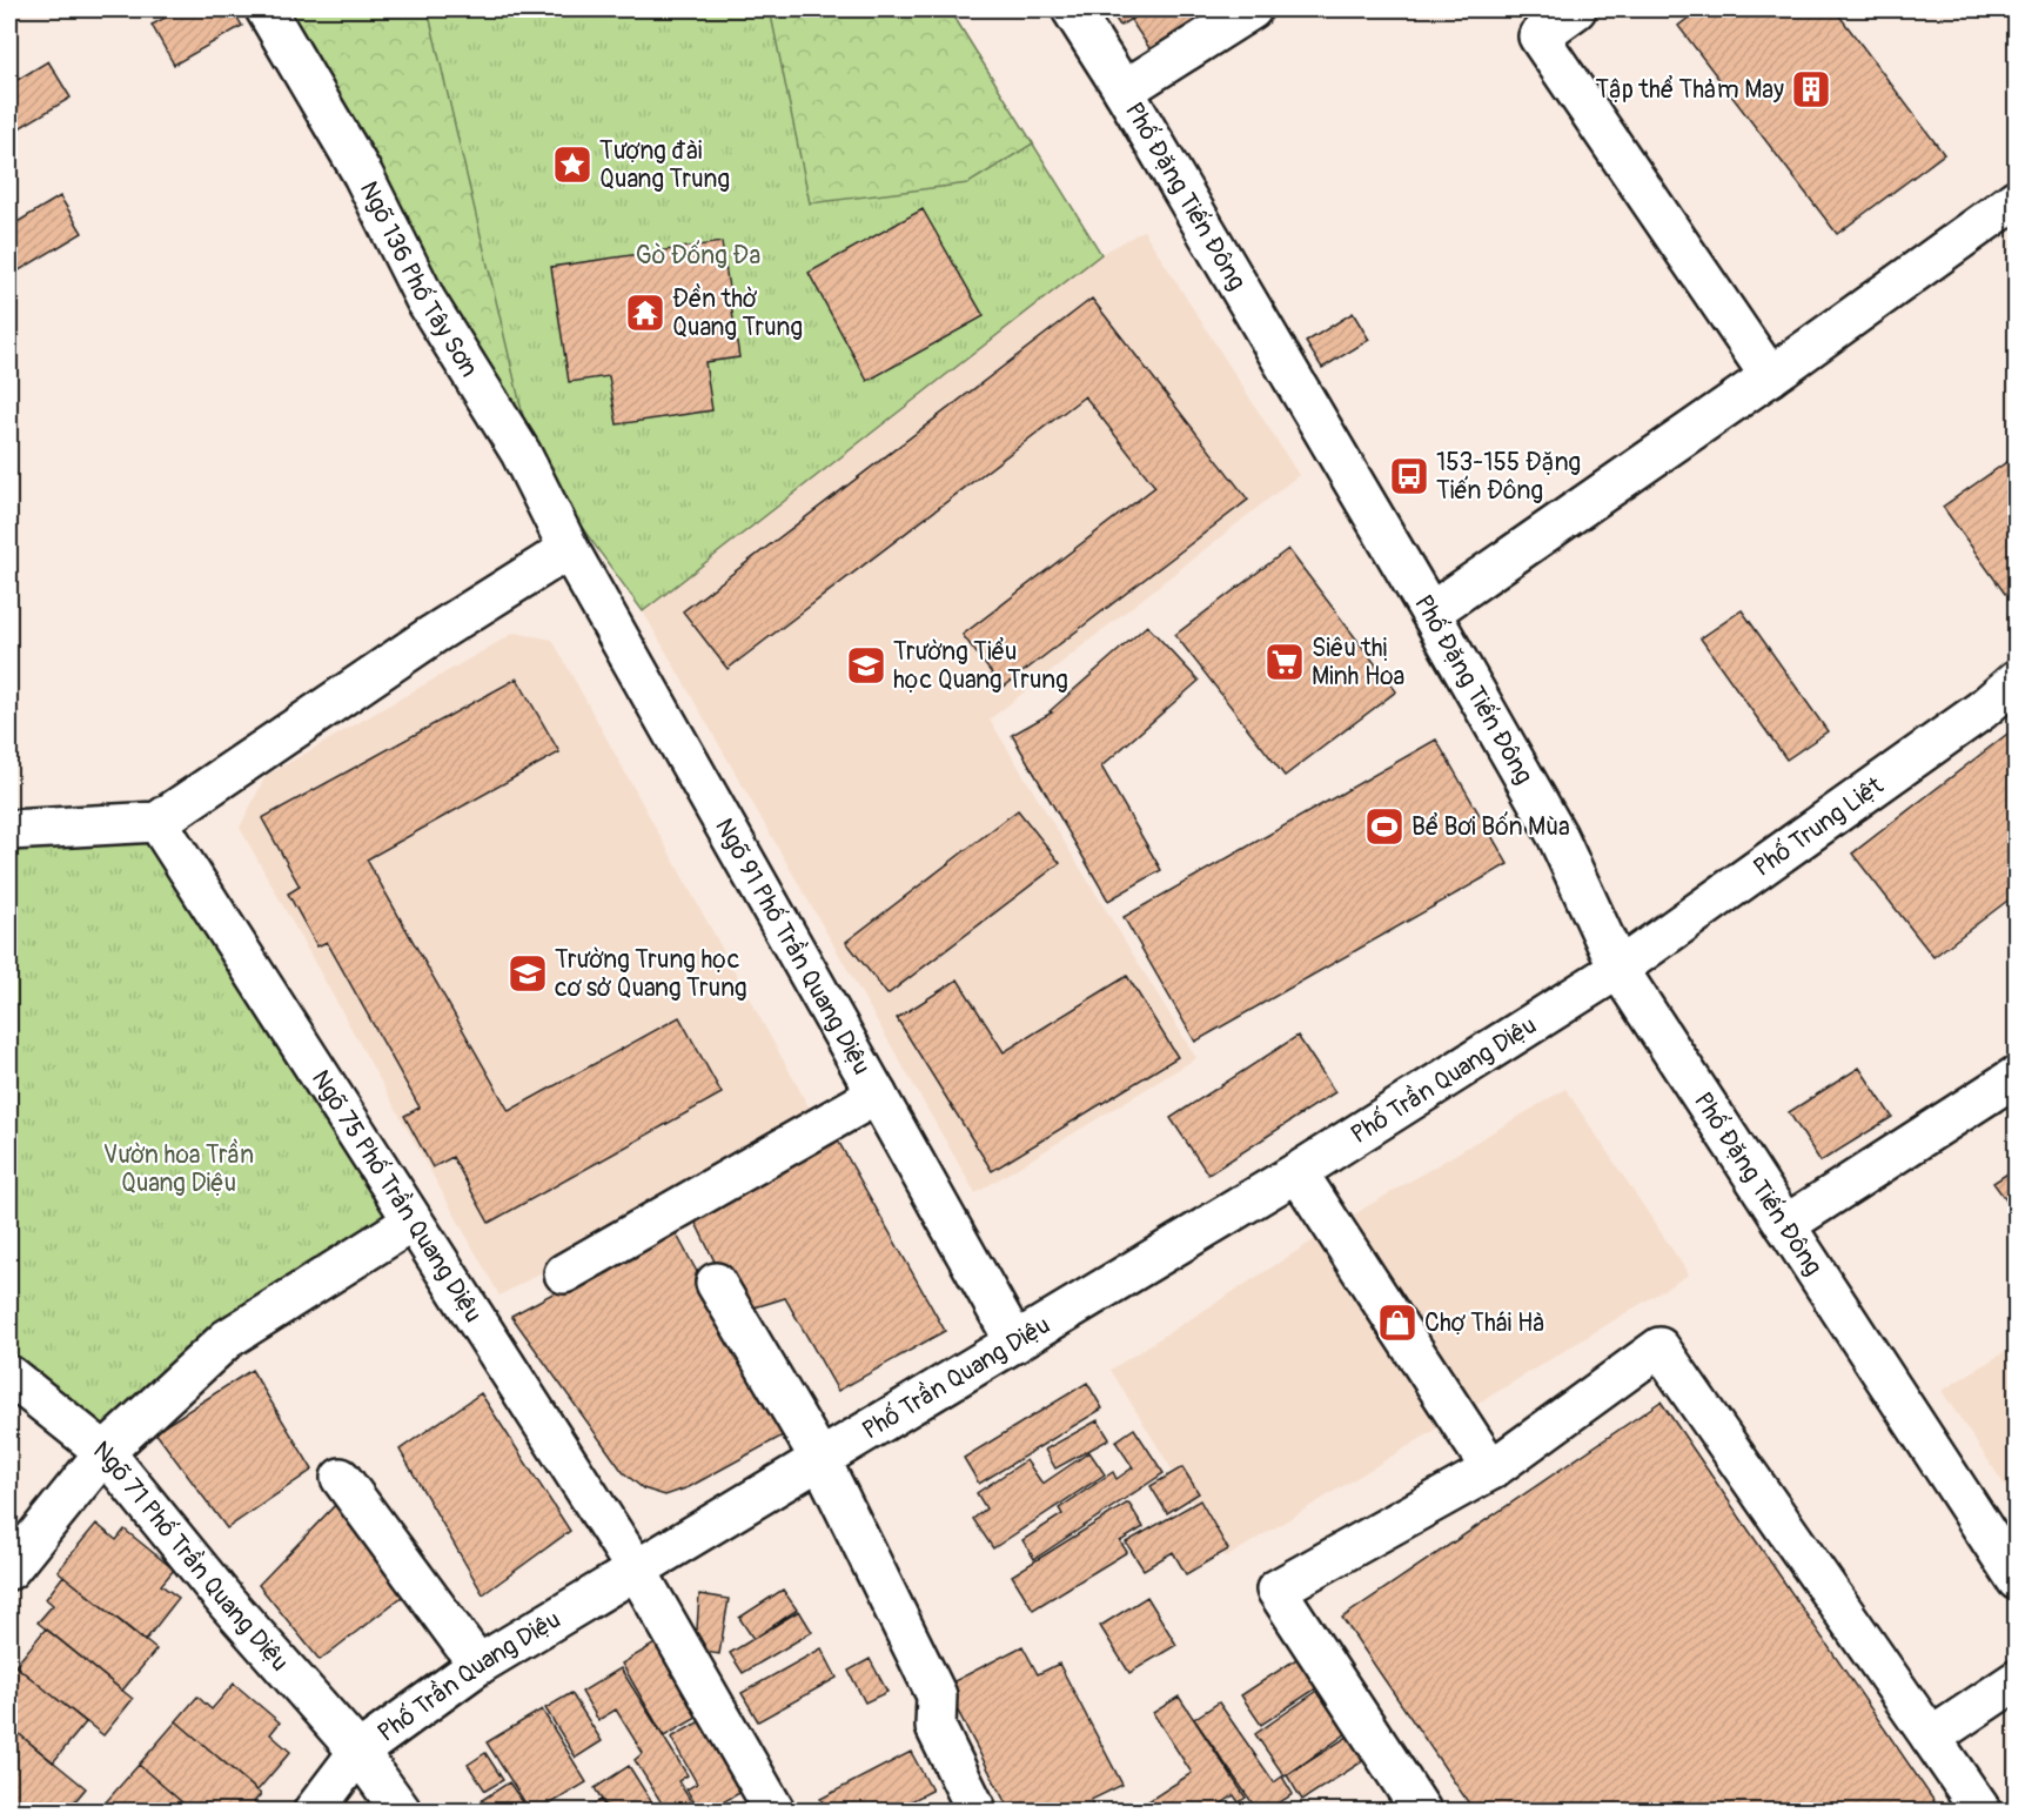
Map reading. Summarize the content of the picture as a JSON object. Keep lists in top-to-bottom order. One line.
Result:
{"streets":{"street":["Phố Đặng Tiến Đông","Ngõ 136 Phố Tây Sơn","Phố Trung Liệt","Ngõ 91 Phố Trần Quang Diệu","Phố Trần Quang Diệu","Ngõ 75 Phố Trần Quang Diệu","Ngõ 71 Phố Trần Quang Diệu"]},"crossings":[["Phố Đặng Tiến Đông","Phố Trung Liệt"],["Phố Đặng Tiến Đông","Phố Trần Quang Diệu"],["Ngõ 136 Phố Tây Sơn","Ngõ 91 Phố Trần Quang Diệu"],["Phố Trung Liệt","Phố Trần Quang Diệu"],["Ngõ 91 Phố Trần Quang Diệu","Phố Trần Quang Diệu"],["Phố Trần Quang Diệu","Ngõ 75 Phố Trần Quang Diệu"],["Phố Trần Quang Diệu","Ngõ 71 Phố Trần Quang Diệu"]],"parks":["Gò Đống Đa","Vườn hoa Trần Quang Diệu"],"places":{"building":["Tập thể Thảm May"],"place":["Tượng đài Quang Trung"],"temple":["Đền thờ Quang Trung"],"bus stop":["153-155 Đặng Tiến Đông"],"supermarket":["Siêu thị Minh Hoa"],"school or university":["Trường Tiểu học Quang Trung","Trường Trung học cơ sở Quang Trung"],"sports":["Bể Bơi Bốn Mùa"],"shop":["Chợ Thái Hà"]}}
